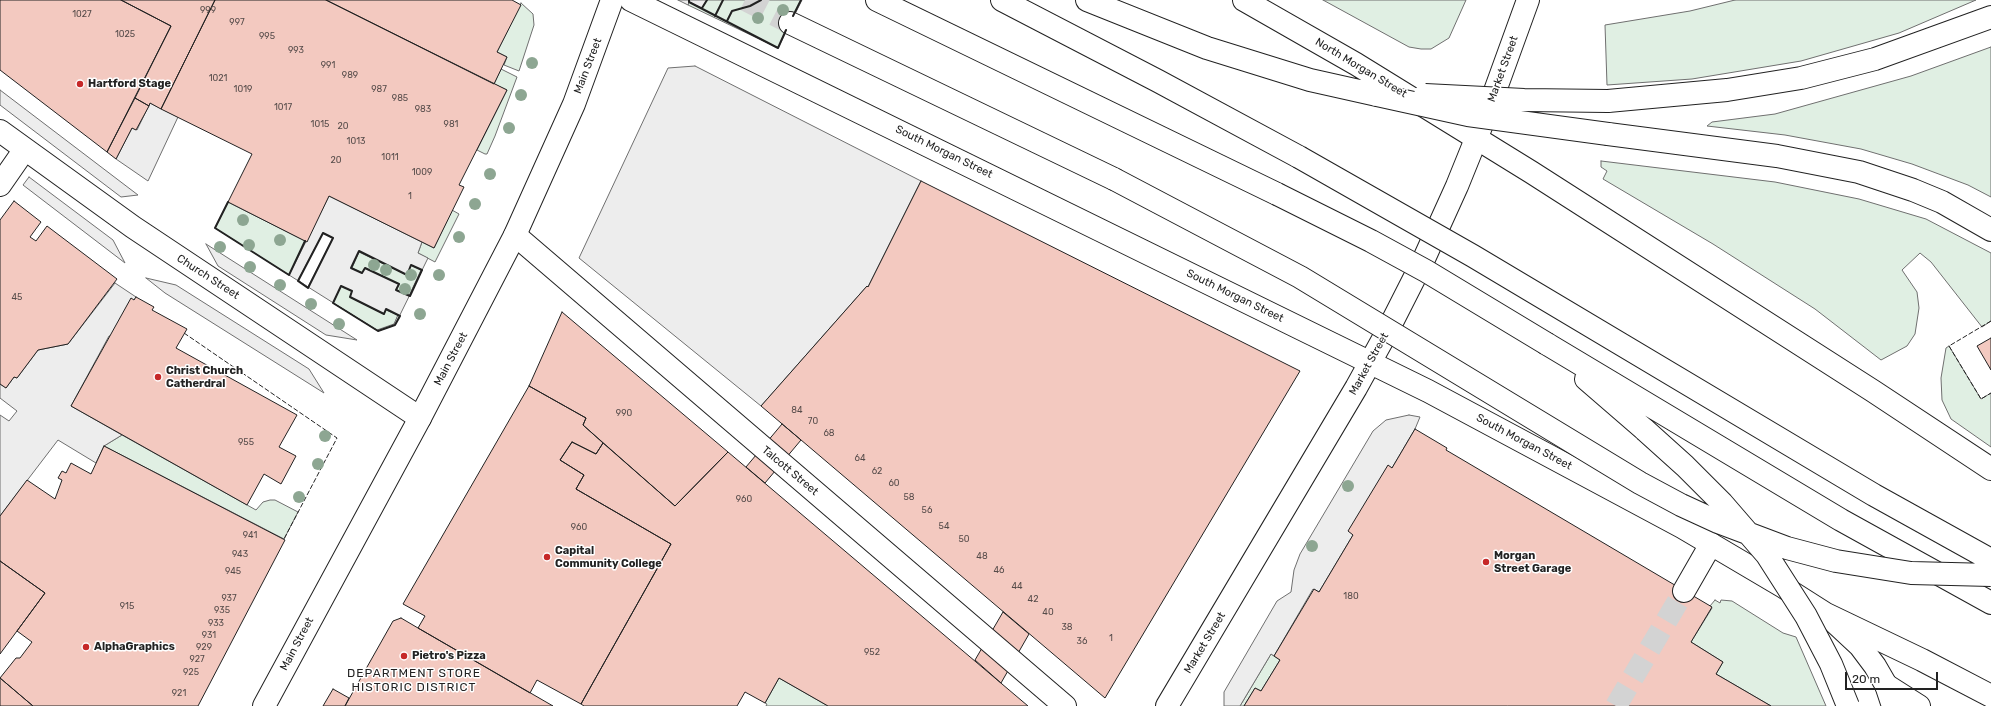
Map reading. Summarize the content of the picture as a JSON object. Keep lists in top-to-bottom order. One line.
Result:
{"streets":{"main road":["Main Street","North Morgan Street","Market Street","South Morgan Street","Church Street","Talcott Street"]},"crossings":[["Main Street","Church Street"],["Main Street","Talcott Street"],["North Morgan Street","Market Street"],["Market Street","South Morgan Street"]],"districts":["DEPARTMENT STORE HISTORIC DISTRICT"],"places":["Hartford Stage","Christ Church Catherdral","Capital Community College","Morgan Street Garage","AlphaGraphics","Pietro's Pizza"],"house_numbers":["999","1027","997","1025","995","993","991","989","1021","1019","987","985","1017","983","1015","981","20","1013","1011","20","1009","1","45","84","990","70","68","955","64","62","60","58","960","56","54","960","941","50","943","48","46","945","44","180","937","42","915","935","40","933","38","931","1","36","929","952","927","925","921"],"scale_bar":"20 m"}
